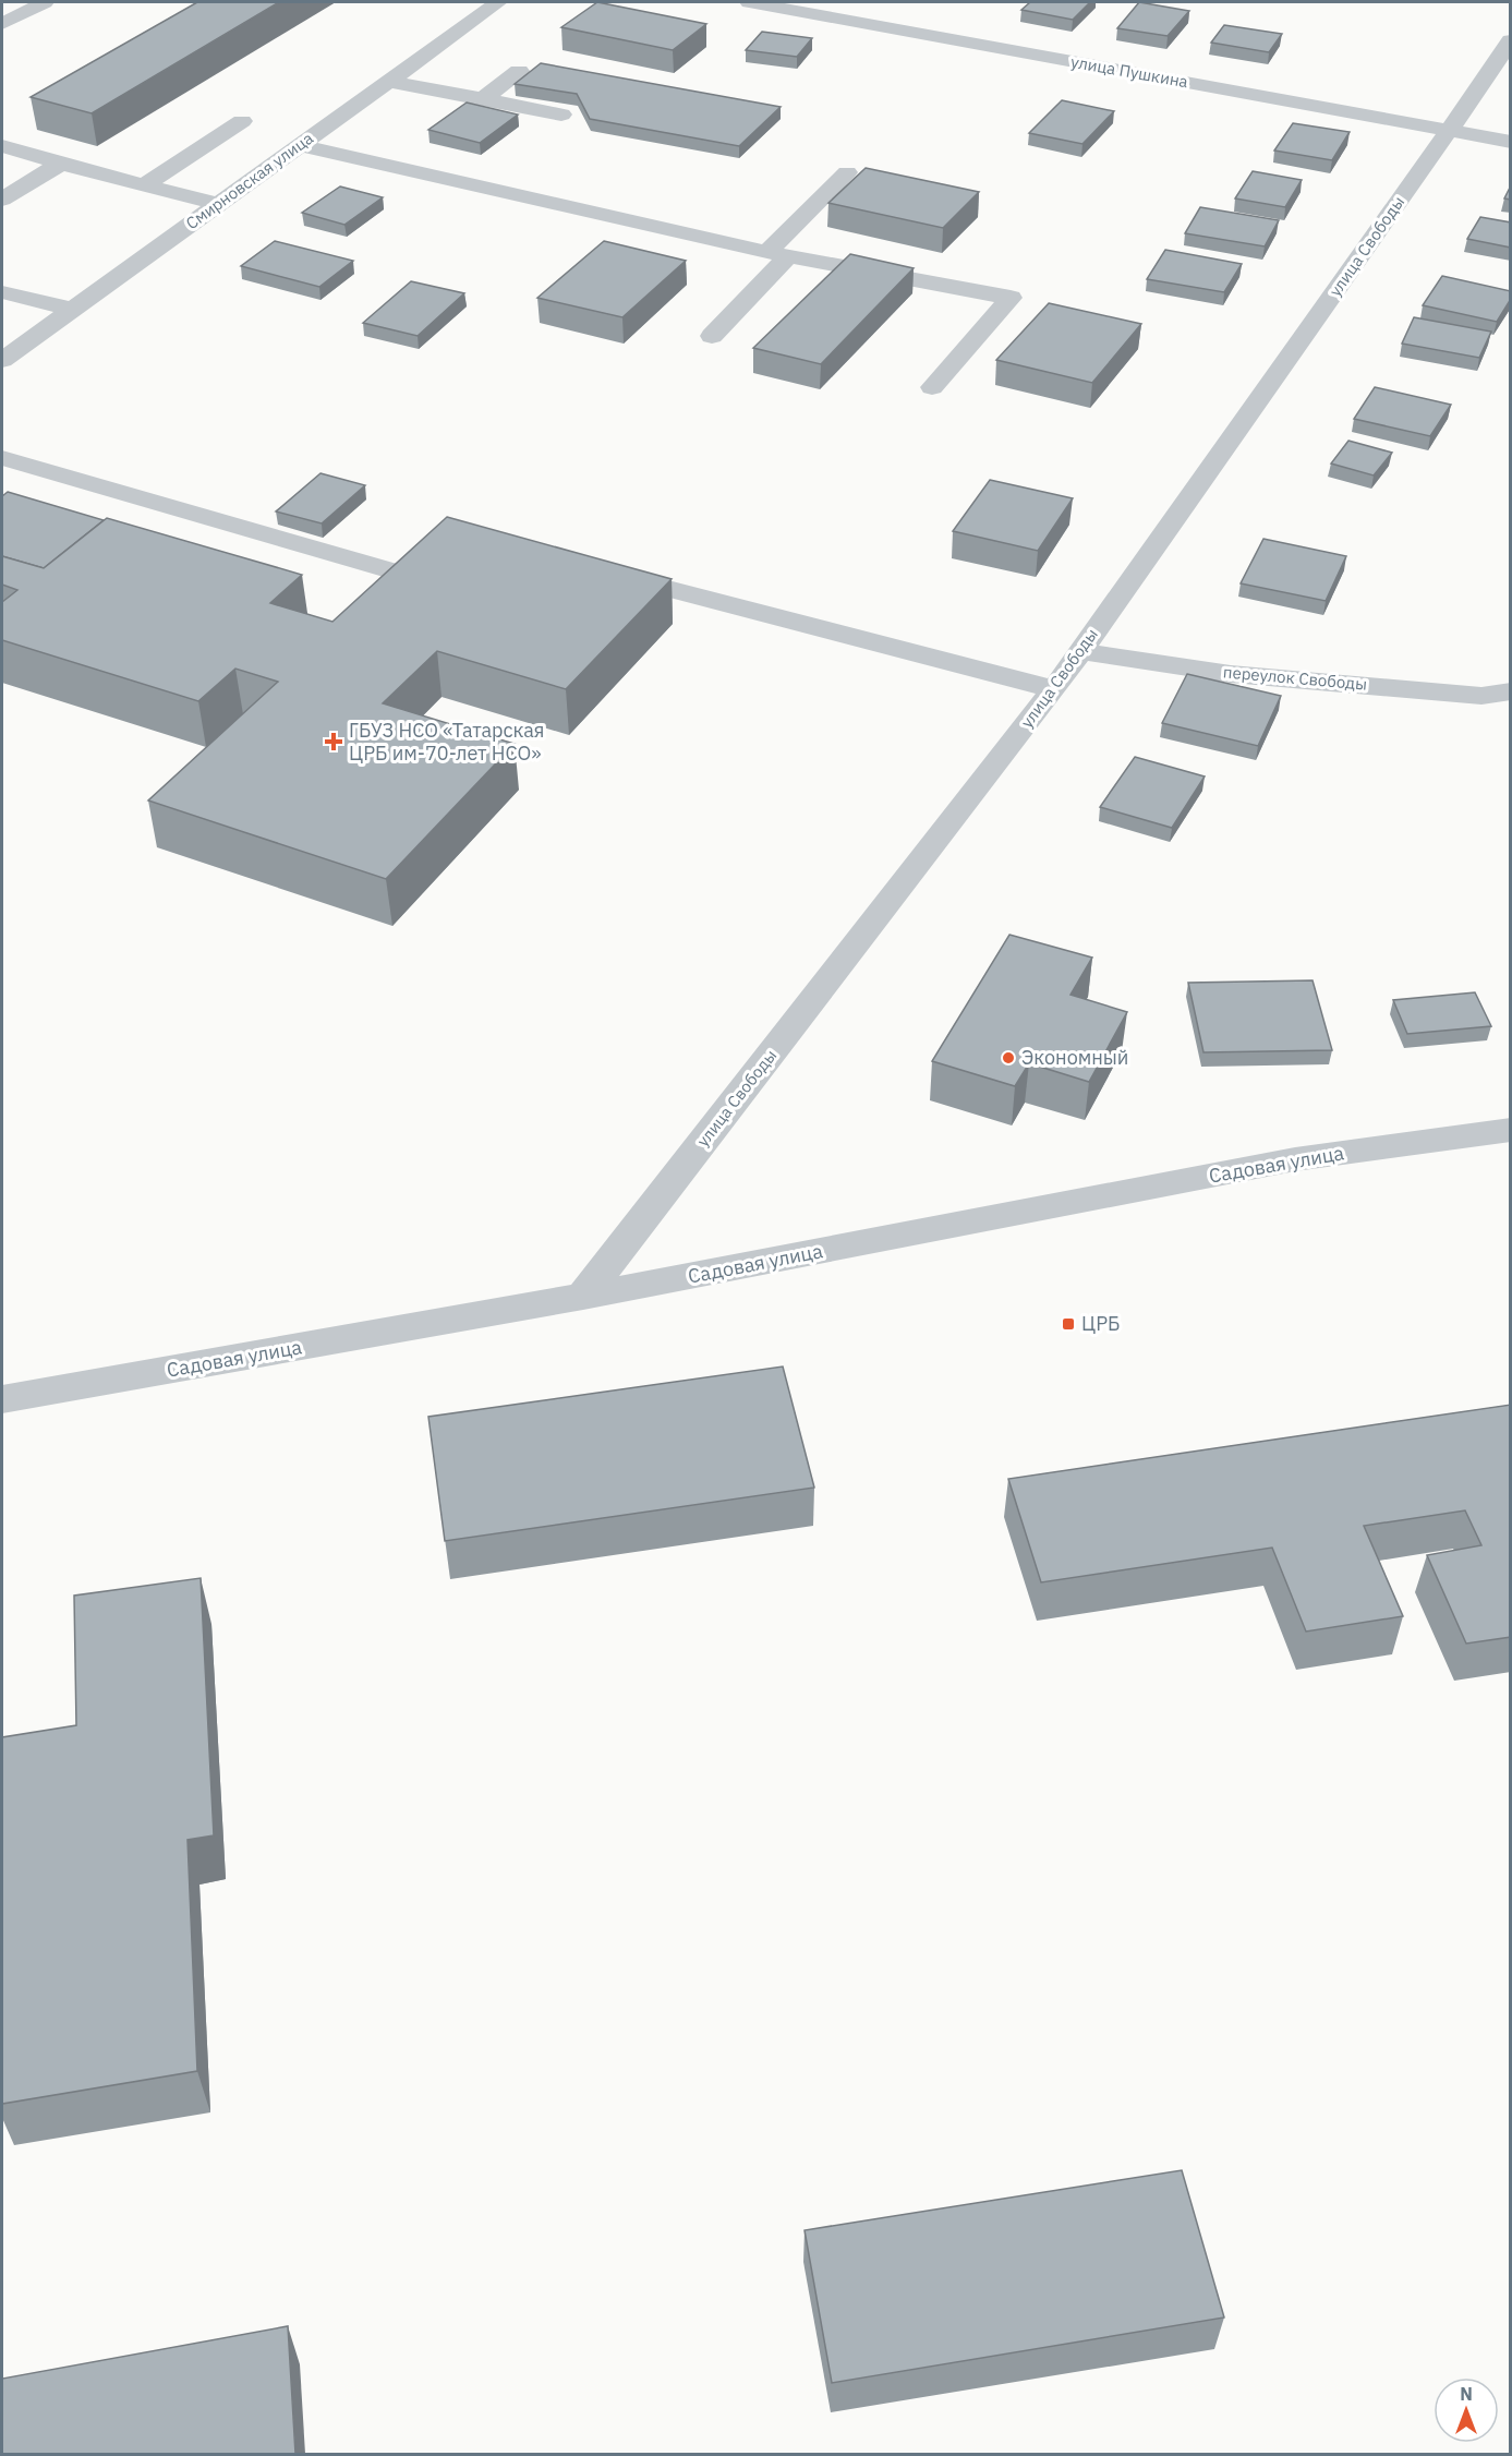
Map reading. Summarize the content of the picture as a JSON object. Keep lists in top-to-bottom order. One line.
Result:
{"streets":{"street":["улица Пушкина","Смирновская улица","улица Свободы","переулок Свободы","Садовая улица"]},"crossings":[["улица Пушкина","улица Свободы"],["улица Свободы","переулок Свободы"],["улица Свободы","Садовая улица"]],"places":{"health":["ГБУЗ НСО «Татарская ЦРБ им-70-лет НСО»"],"other":["Экономный"],"transit":["ЦРБ"]},"north":"top"}
